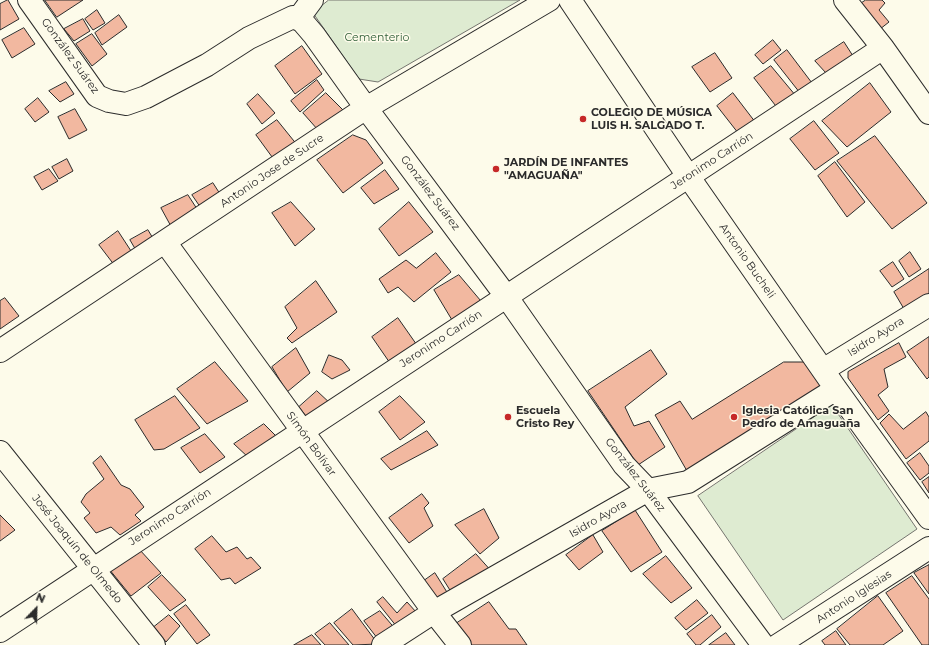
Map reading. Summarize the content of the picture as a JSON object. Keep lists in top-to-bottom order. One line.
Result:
{"streets":{"street":["González Suárez","Jeronimo Carrión","Antonio Jose de Sucre","Antonio Bucheli","Isidro Ayora","Simón Bolívar","José Joaquín de Olmedo","Antonio Iglesias"]},"crossings":[["González Suárez","Jeronimo Carrión"],["González Suárez","Antonio Jose de Sucre"],["González Suárez","Isidro Ayora"],["Jeronimo Carrión","Antonio Bucheli"],["Jeronimo Carrión","Simón Bolívar"],["Jeronimo Carrión","José Joaquín de Olmedo"],["Antonio Jose de Sucre","Simón Bolívar"],["Antonio Bucheli","Isidro Ayora"],["Isidro Ayora","Simón Bolívar"]],"parks":["Cementerio"],"places":["COLEGIO DE MÚSICA LUIS H. SALGADO T.","JARDÍN DE INFANTES \"AMAGUAÑA\"","Escuela Cristo Rey","Iglesia Católica San Pedro de Amaguaña"],"north":"top right"}
